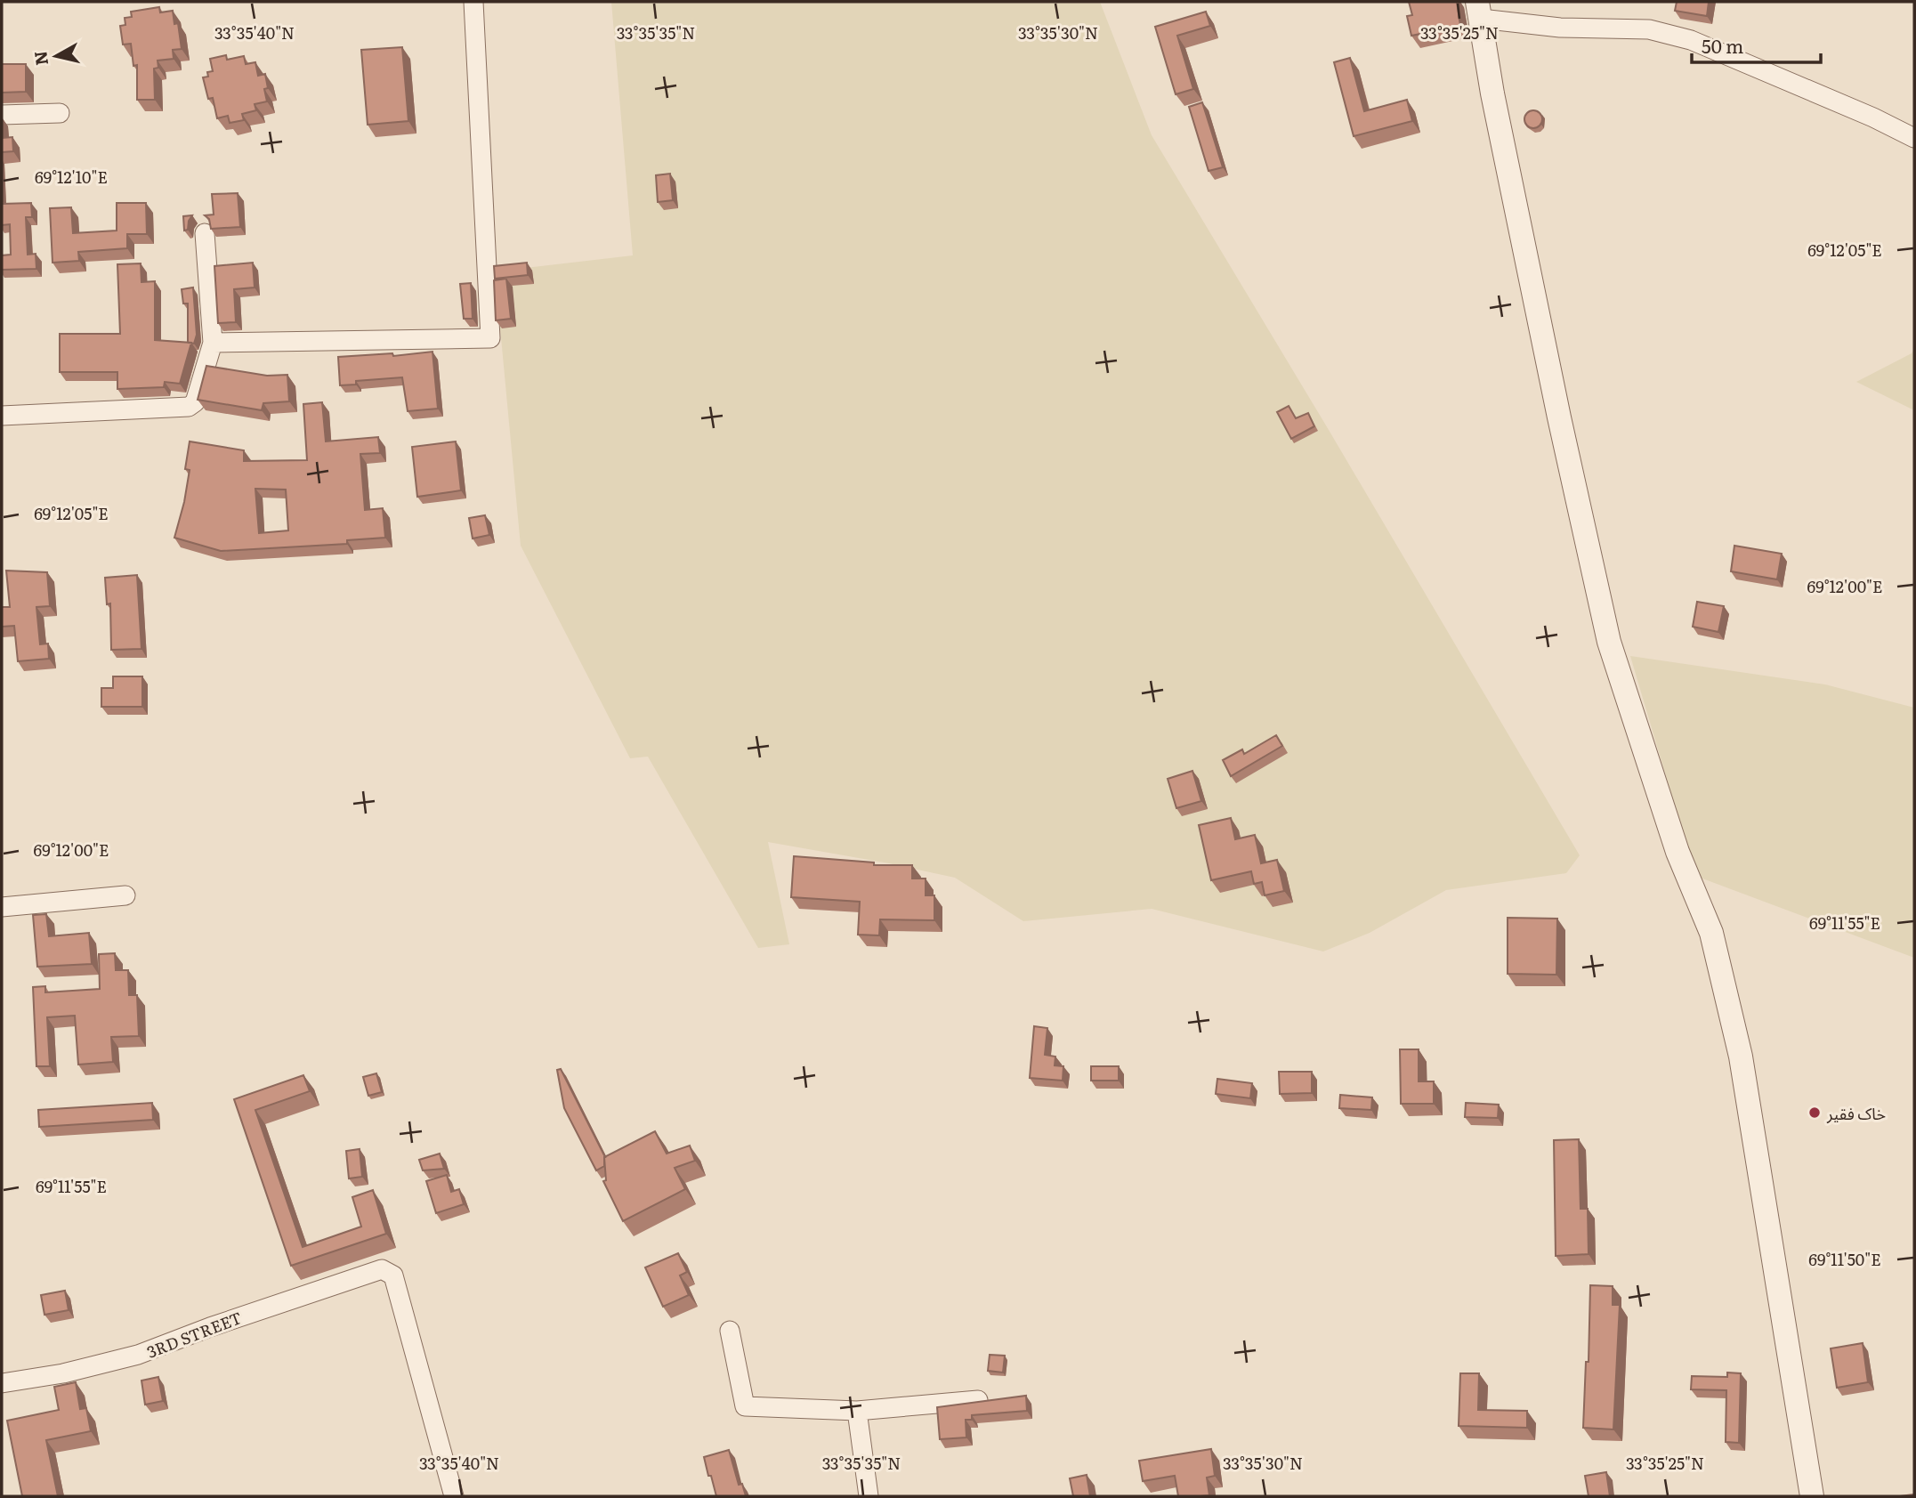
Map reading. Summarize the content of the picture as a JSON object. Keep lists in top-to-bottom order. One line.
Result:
{"streets":{"street":["3RD STREET"]},"places":["خاک فقیر"],"scale_bar":"50 m","north":"left","coordinates":["33°35'40\"N","33°35'35\"N","33°35'30\"N","33°35'25\"N","69°12'10\"E","69°12'05\"E","69°12'00\"E","69°11'55\"E","69°11'50\"E"]}
